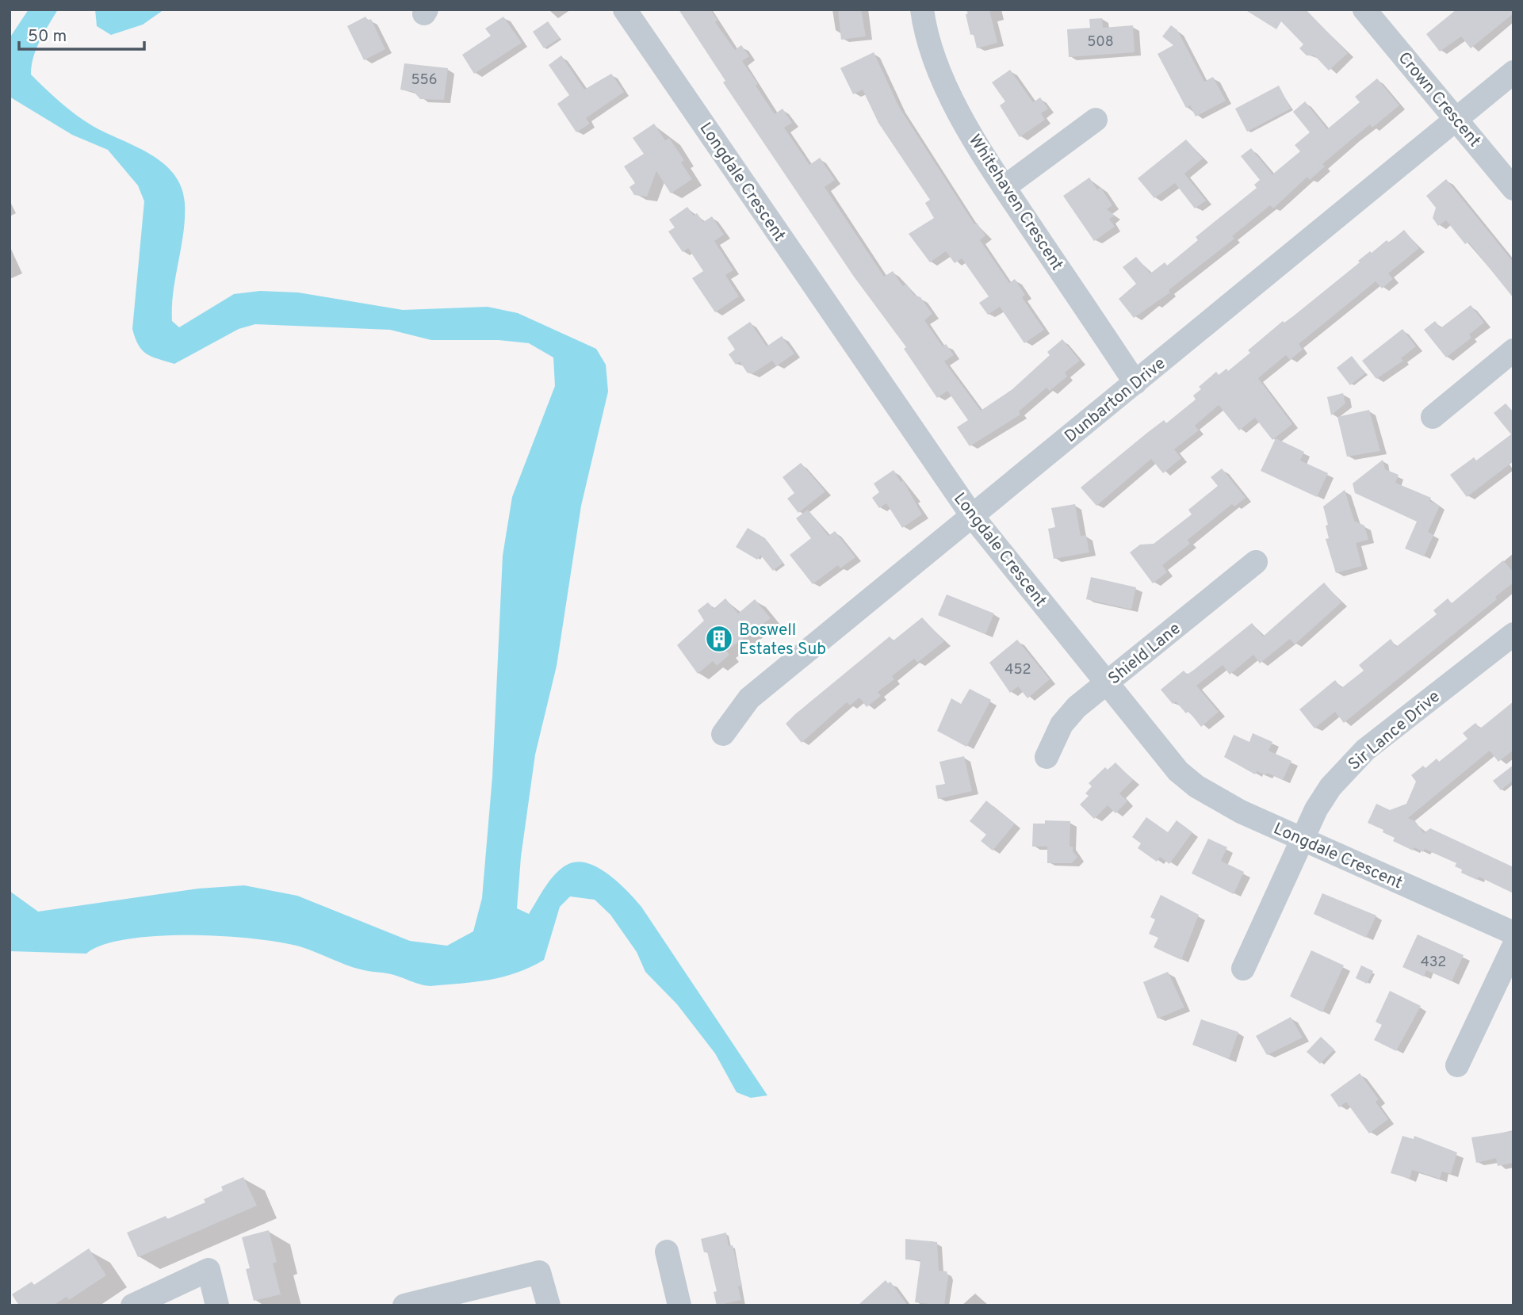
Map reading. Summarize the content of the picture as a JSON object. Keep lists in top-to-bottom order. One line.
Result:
{"streets":{"street":["Crown Crescent","Longdale Crescent","Whitehaven Crescent","Dunbarton Drive","Shield Lane","Sir Lance Drive"]},"crossings":[["Crown Crescent","Dunbarton Drive"],["Longdale Crescent","Dunbarton Drive"],["Longdale Crescent","Shield Lane"],["Longdale Crescent","Sir Lance Drive"],["Whitehaven Crescent","Dunbarton Drive"]],"places":{"building":["Boswell Estates Sub"]},"house_numbers":["508","556","452","432"],"scale_bar":"50 m"}
